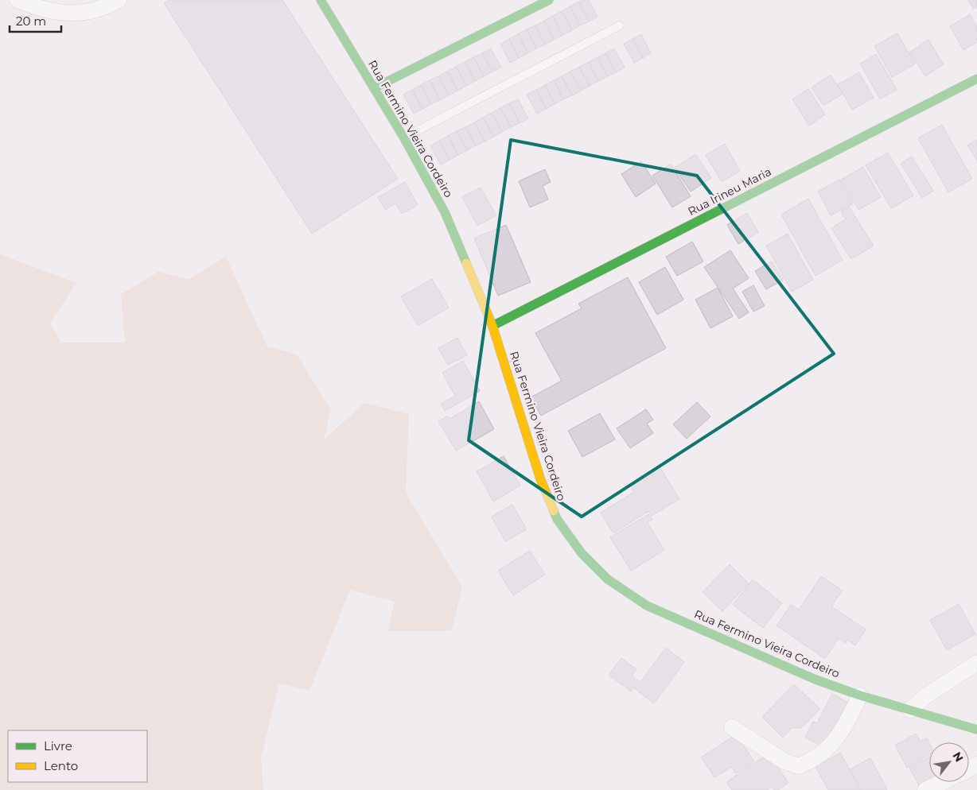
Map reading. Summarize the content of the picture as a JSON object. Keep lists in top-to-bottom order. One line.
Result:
{"streets":{"street":["Rua Fermino Vieira Cordeiro","Rua Irineu Maria"]},"crossings":[["Rua Fermino Vieira Cordeiro","Rua Irineu Maria"]],"legend":["Livre","Lento"],"scale_bar":"20 m","north":"top right"}
